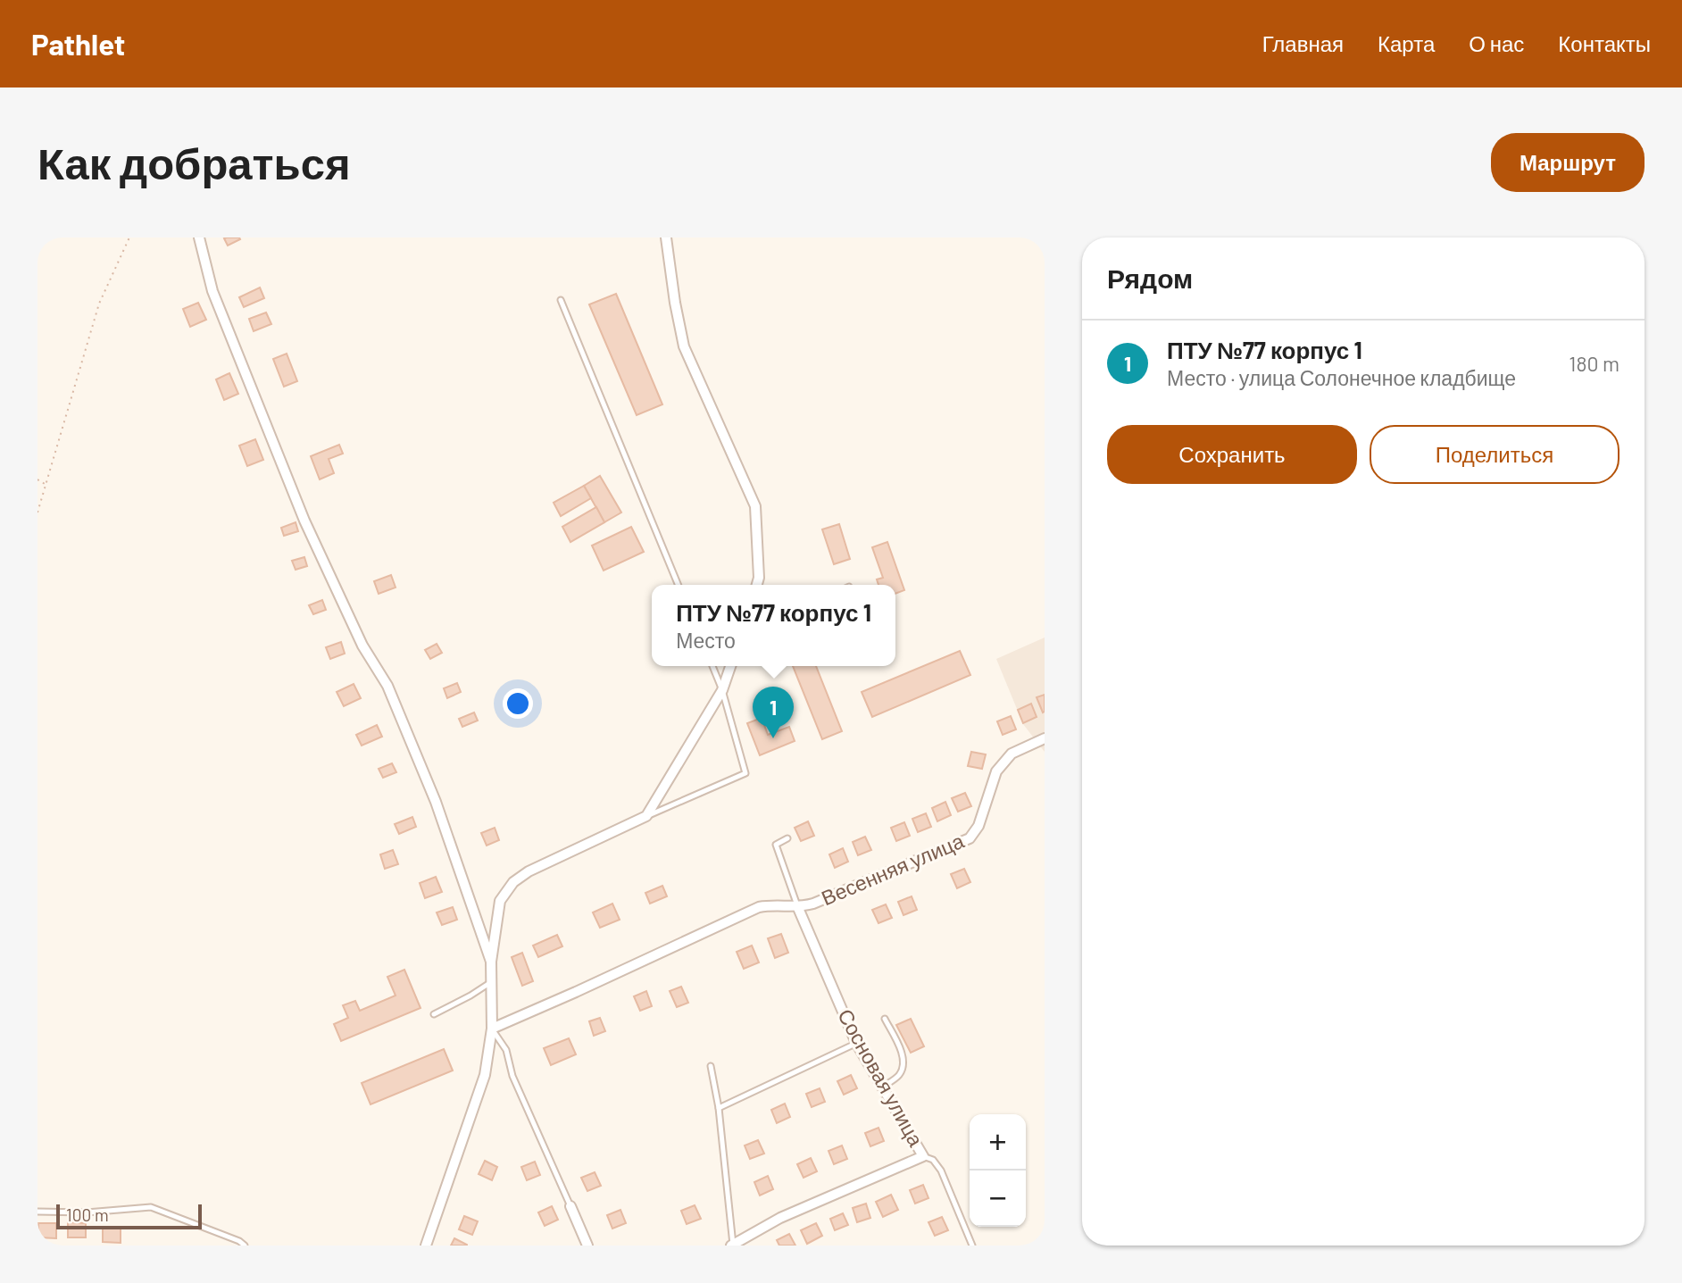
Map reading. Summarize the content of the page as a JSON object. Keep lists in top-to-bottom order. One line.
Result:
{"streets":{"street":["Весенняя улица","Сосновая улица"]},"crossings":[["Весенняя улица","Сосновая улица"]],"scale_bar":"100 m","page":{"header":"Pathlet","nav":["Главная","Карта","О нас","Контакты"],"buttons":["Маршрут",["Сохранить","Поделиться"]],"title":"Как добраться","heading":"Рядом","list":[{"mark":"1","name":"ПТУ №77 корпус 1","note":"Место · улица Солонечное кладбище","value":"180 m"}],"popup":["ПТУ №77 корпус 1","Место"],"pins":"1","map_buttons":["+","−"],"scale":"100 m"}}
